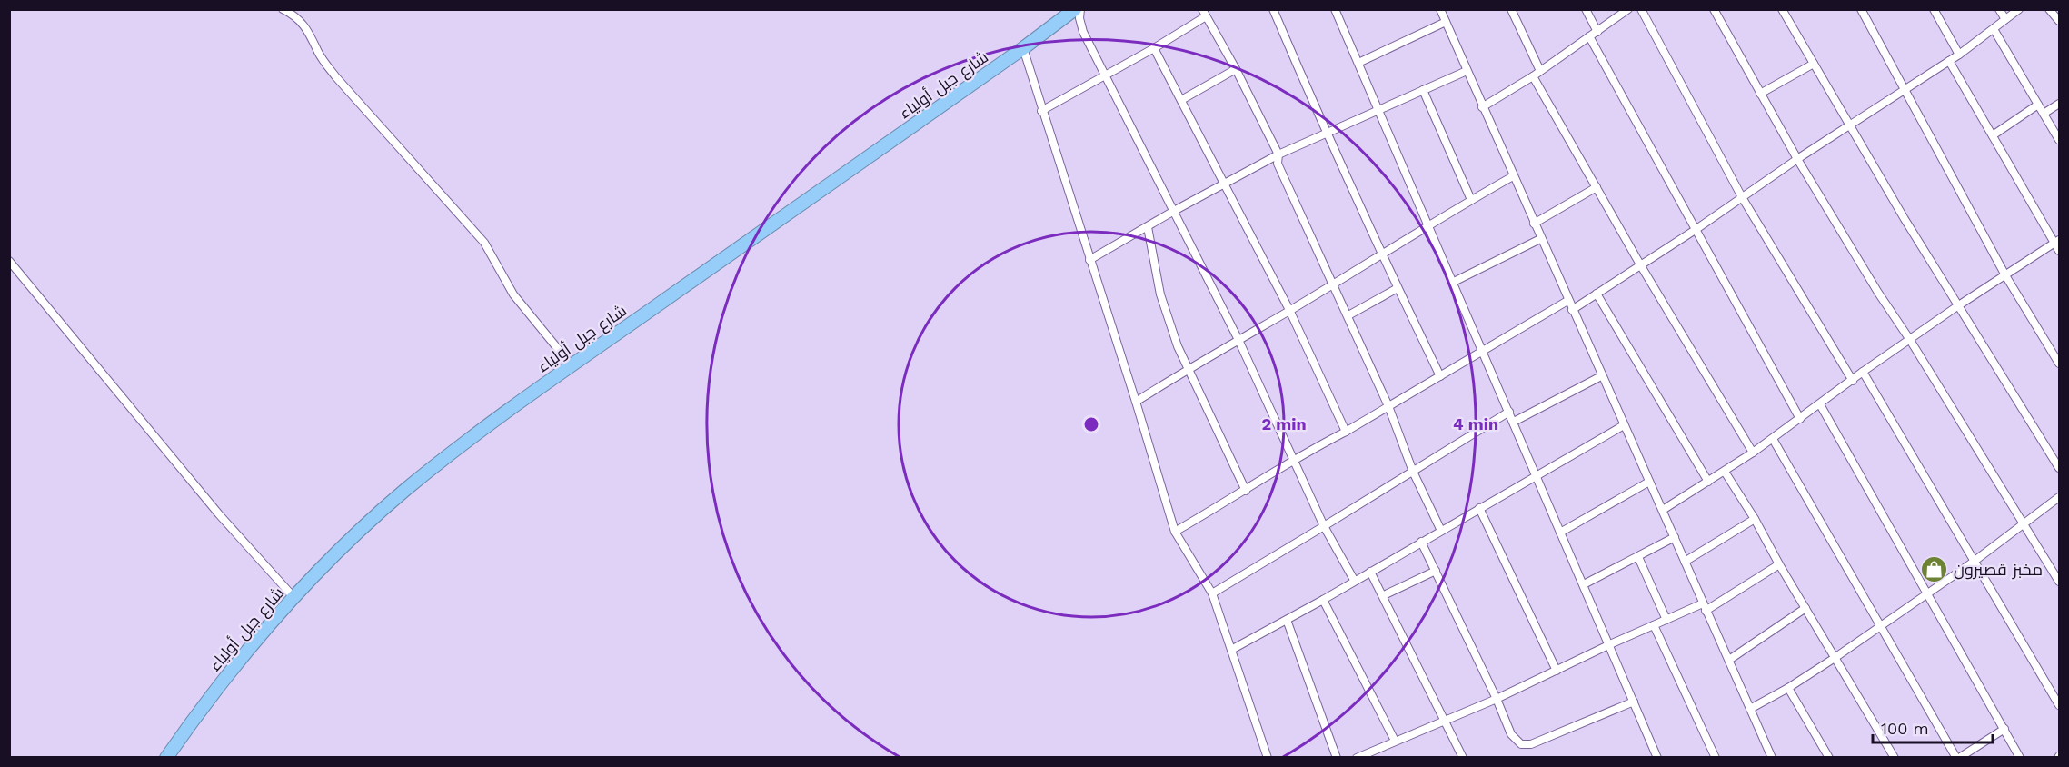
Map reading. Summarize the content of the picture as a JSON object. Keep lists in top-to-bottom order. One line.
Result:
{"streets":{"highway":["شارع جبل أولياء"]},"places":{"shop":["مخبز قصيرون"]},"scale_bar":"100 m","rings":["2 min","4 min"]}
